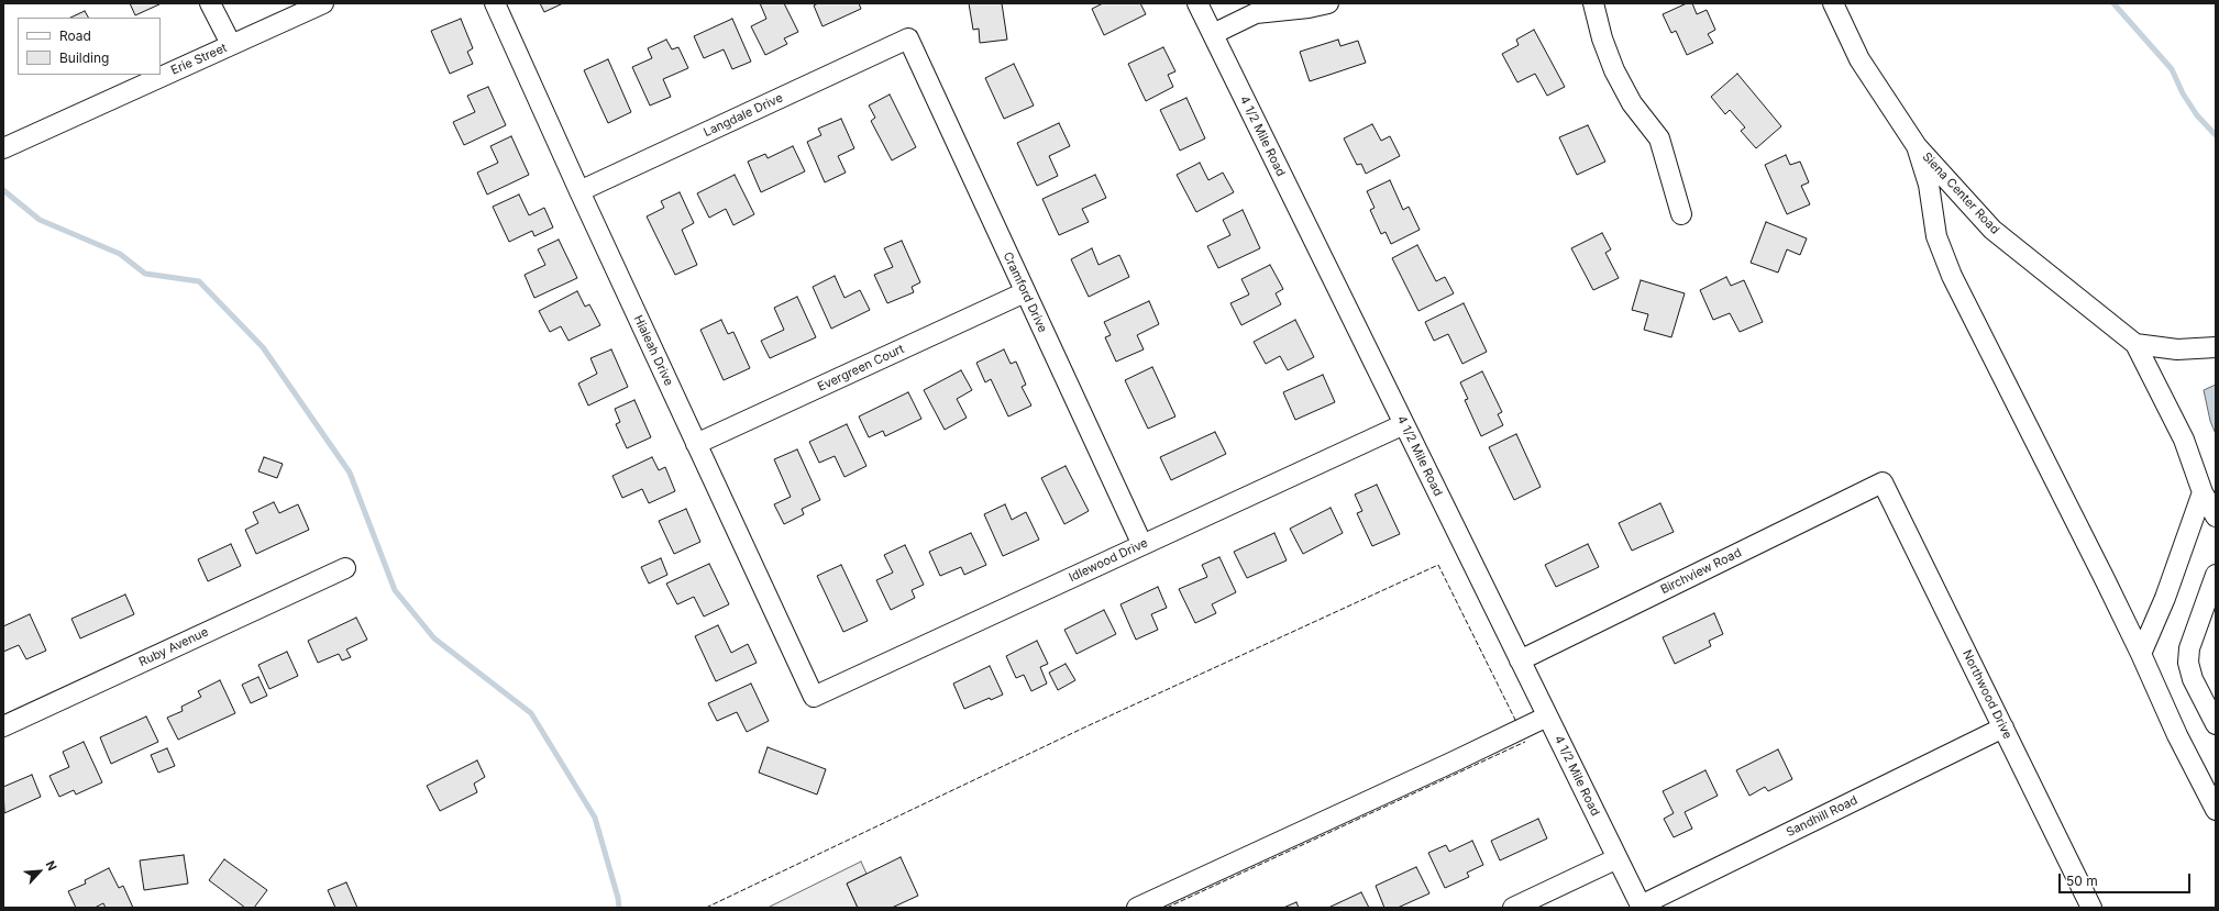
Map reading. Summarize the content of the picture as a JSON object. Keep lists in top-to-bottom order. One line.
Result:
{"streets":{"street":["Erie Street","Langdale Drive","4 1/2 Mile Road","Siena Center Road","Cramford Drive","Hialeah Drive","Evergreen Court","Idlewood Drive","Birchview Road","Ruby Avenue","Northwood Drive","Sandhill Road"]},"crossings":[["Langdale Drive","Cramford Drive"],["Langdale Drive","Hialeah Drive"],["4 1/2 Mile Road","Idlewood Drive"],["4 1/2 Mile Road","Birchview Road"],["4 1/2 Mile Road","Sandhill Road"],["Cramford Drive","Evergreen Court"],["Cramford Drive","Idlewood Drive"],["Hialeah Drive","Evergreen Court"],["Hialeah Drive","Idlewood Drive"],["Birchview Road","Northwood Drive"],["Northwood Drive","Sandhill Road"]],"legend":["Road","Building"],"scale_bar":"50 m","north":"top right"}
